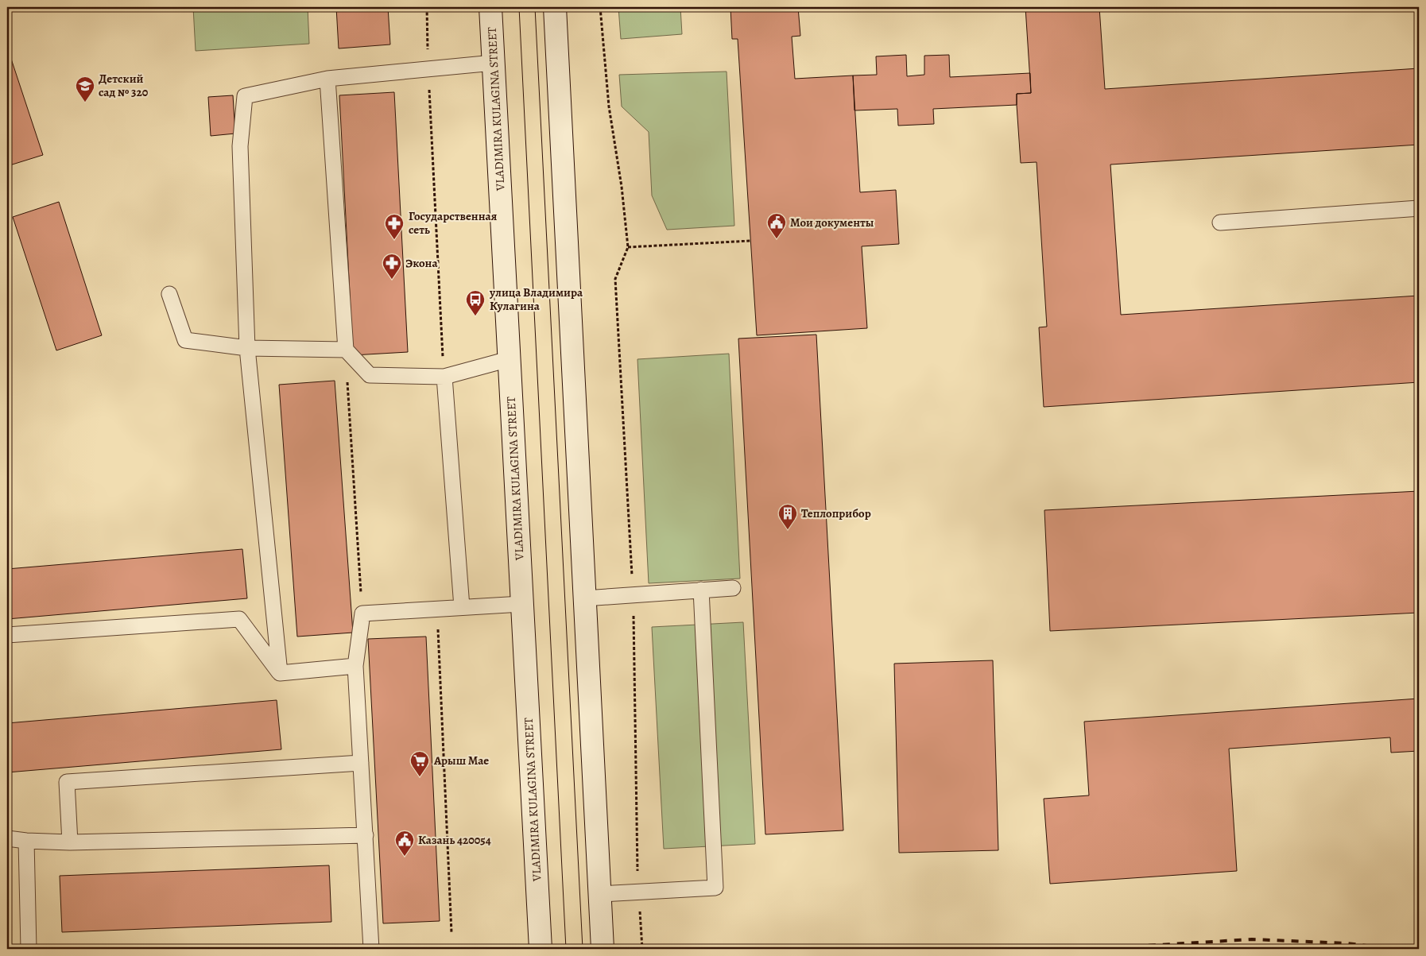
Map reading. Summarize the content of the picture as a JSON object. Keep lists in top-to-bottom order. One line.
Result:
{"streets":{"main road":["VLADIMIRA KULAGINA STREET"]},"places":{"school or university":["Детский сад № 320"],"public building":["Мои документы","Казань 420054"],"pharmacy":["Государственная сеть","Экона"],"bus stop":["улица Владимира Кулагина"],"building":["Теплоприбор"],"supermarket":["Арыш Мае"]}}
